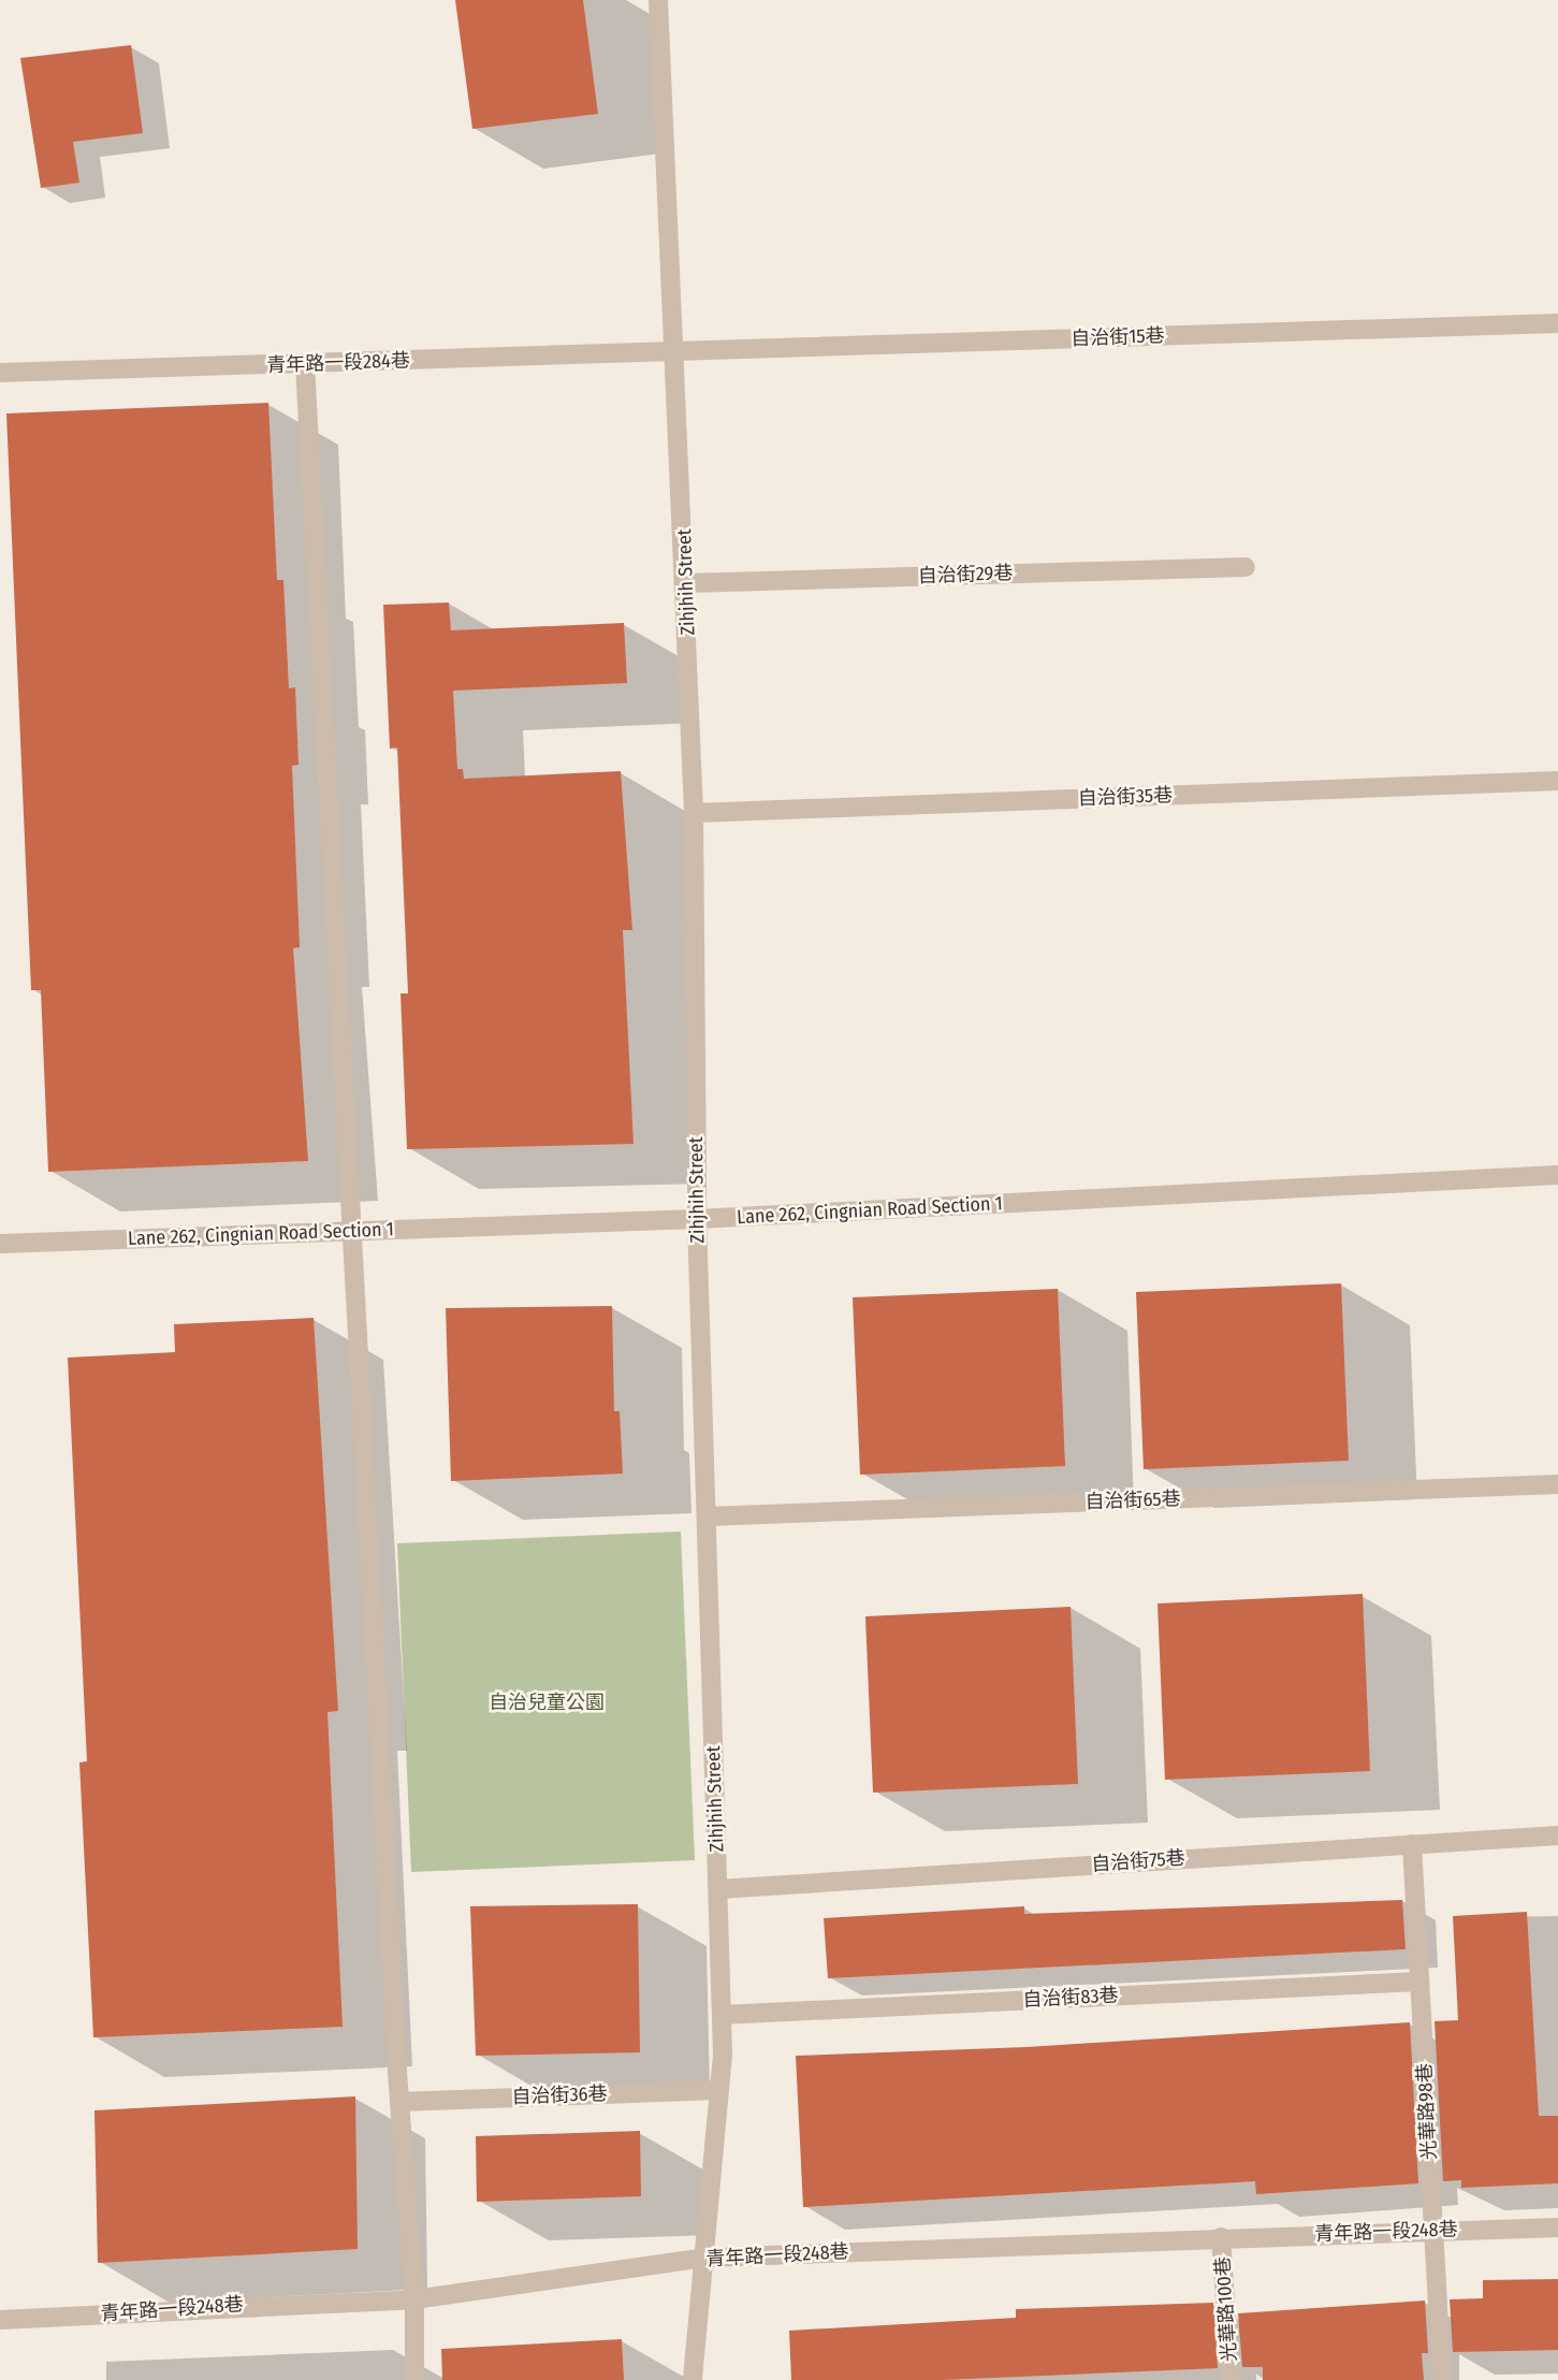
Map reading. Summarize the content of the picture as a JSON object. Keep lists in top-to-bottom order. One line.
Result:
{"streets":{"street":["自治街15巷","青年路一段284巷","自治街29巷","Zihjhih Street","自治街35巷","Lane 262, Cingnian Road Section 1","自治街65巷","自治街75巷","自治街83巷","自治街36巷","光華路98巷","青年路一段248巷","光華路100巷"]},"crossings":[["自治街15巷","青年路一段284巷"],["自治街15巷","Zihjhih Street"],["青年路一段284巷","Zihjhih Street"],["自治街29巷","Zihjhih Street"],["Zihjhih Street","自治街35巷"],["Zihjhih Street","Lane 262, Cingnian Road Section 1"],["Zihjhih Street","自治街65巷"],["Zihjhih Street","自治街75巷"],["Zihjhih Street","自治街83巷"],["Zihjhih Street","自治街36巷"],["Zihjhih Street","青年路一段248巷"],["自治街75巷","光華路98巷"],["自治街83巷","光華路98巷"],["光華路98巷","青年路一段248巷"],["青年路一段248巷","光華路100巷"]],"parks":["自治兒童公園"]}
